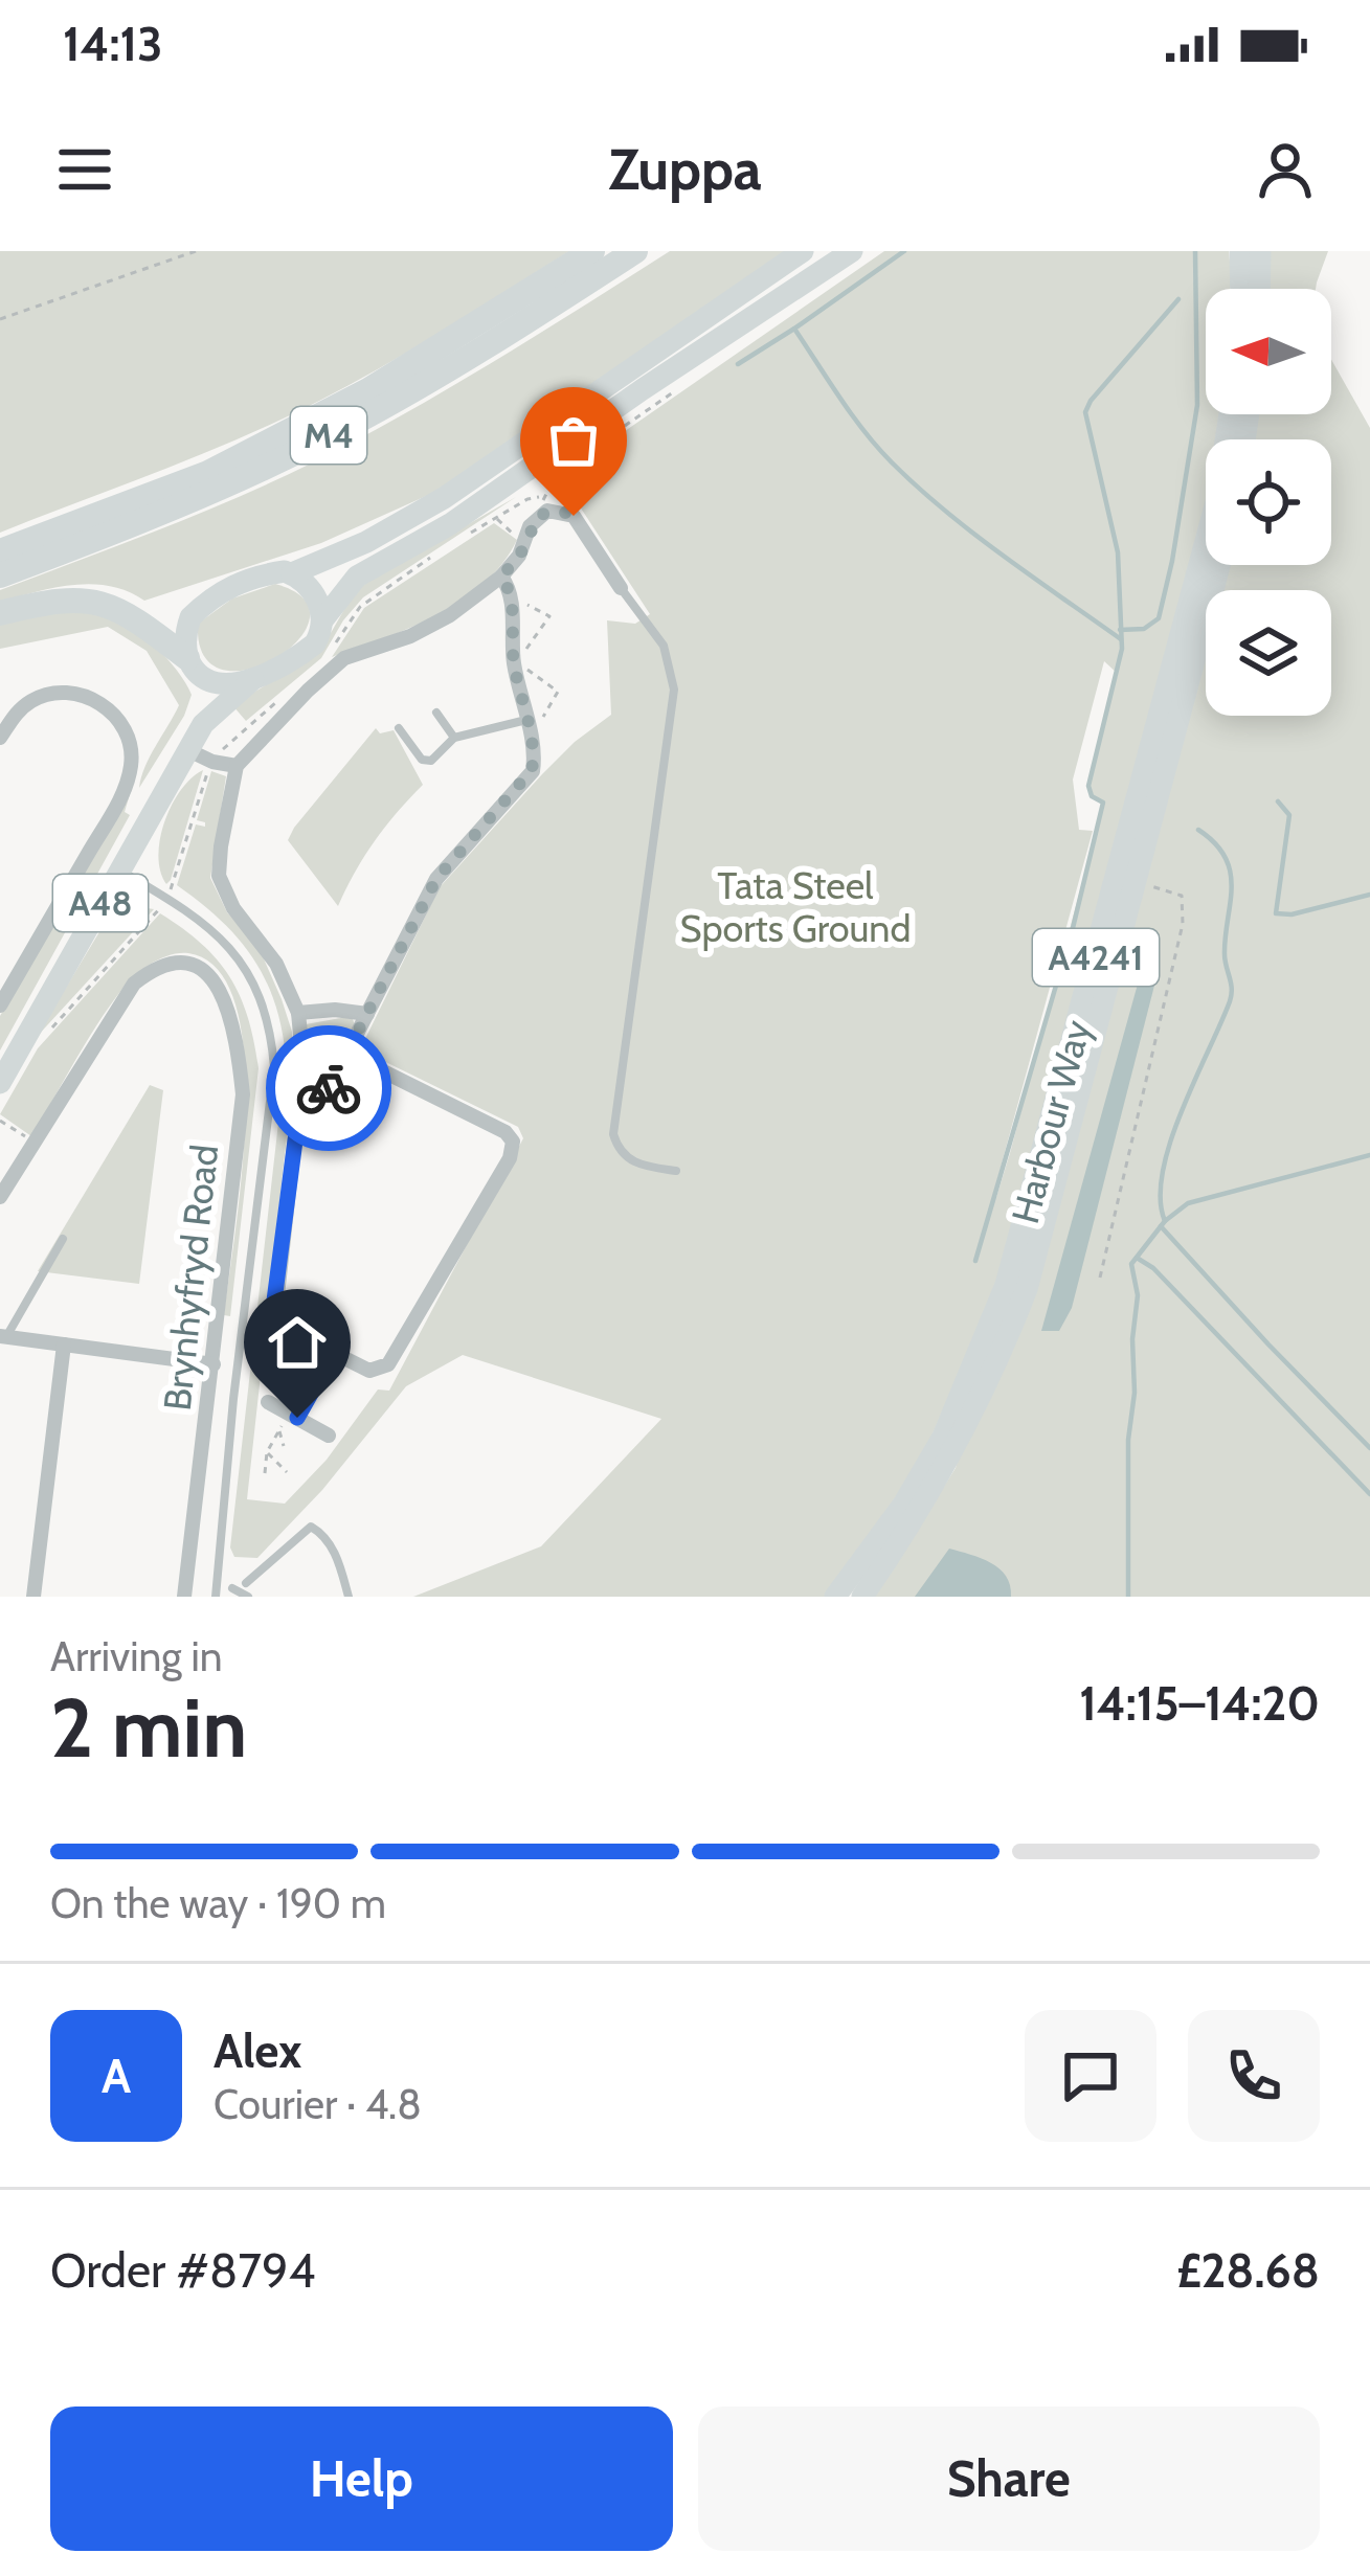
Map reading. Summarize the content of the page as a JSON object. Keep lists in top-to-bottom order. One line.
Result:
{"streets":{"highway":["M4"],"main road":["A48","A4241","Harbour Way"],"street":["Brynhyfryd Road"]},"parks":["Tata Steel Sports Ground"],"north":"left","page":{"status":"14:13","header":"Zuppa","heading":["2 min","Arriving in","14:15–14:20"],"panel":["Alex","Courier · 4.8","Order #8794","£28.68"],"bar":"On the way · 190 m","round":"A","buttons":["Help","Share"]}}
